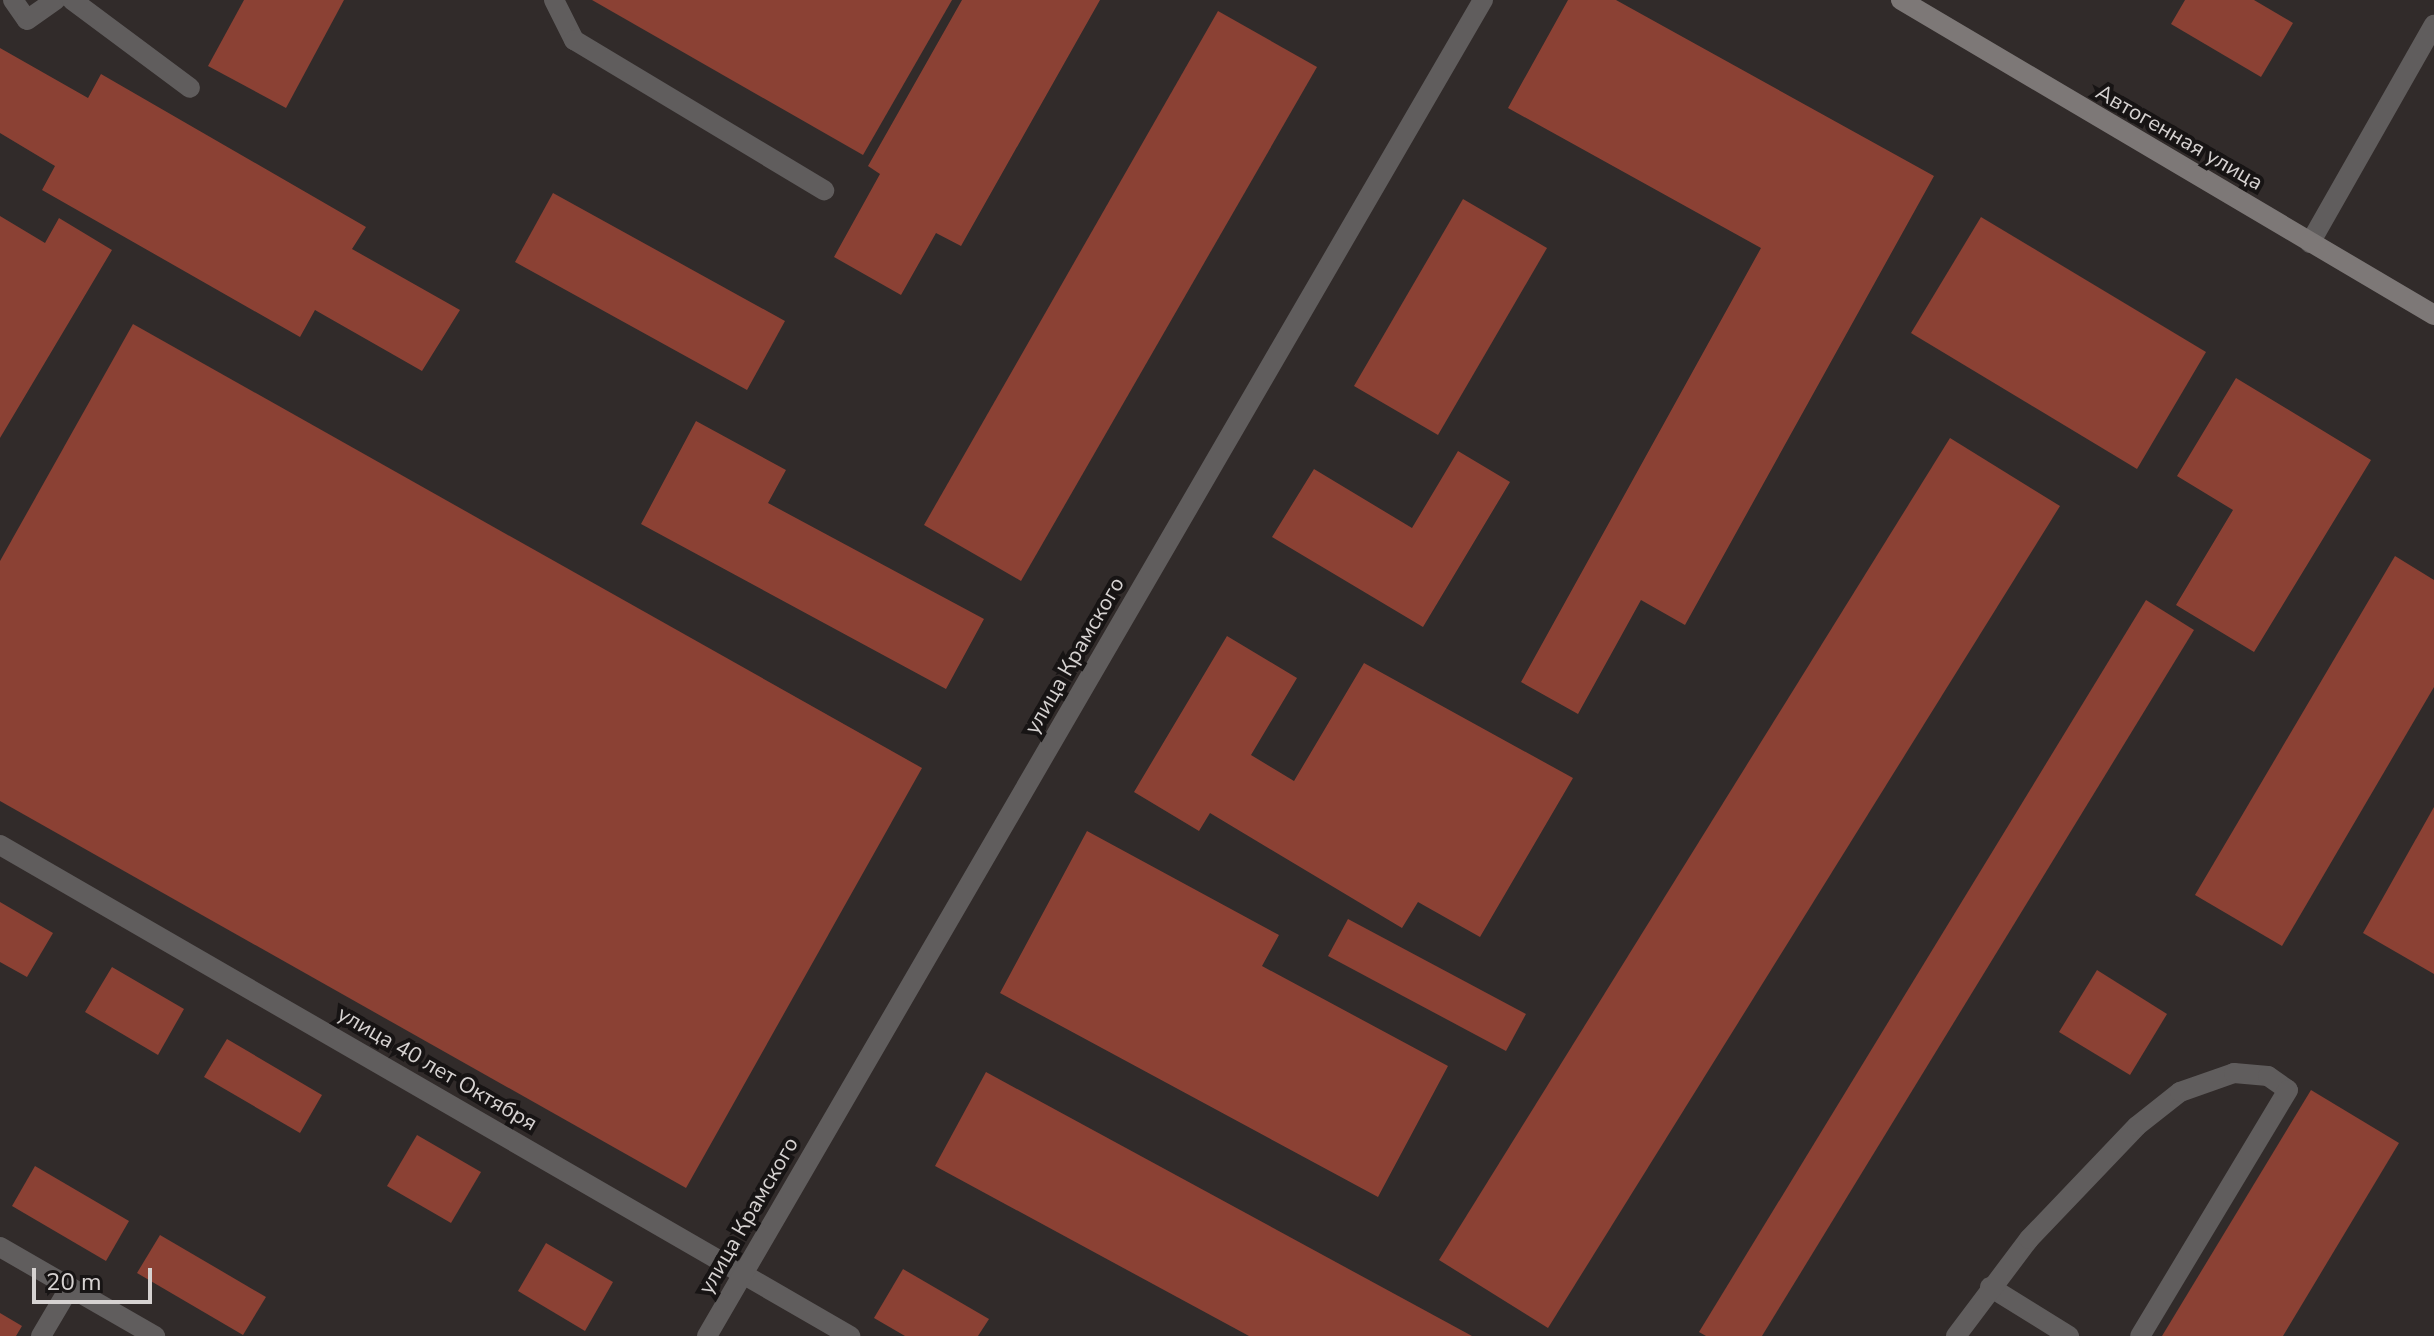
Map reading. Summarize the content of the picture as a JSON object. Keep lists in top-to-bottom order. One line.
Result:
{"streets":{"street":["Автогенная улица","улица Крамского","улица 40 лет Октября"]},"crossings":[["улица Крамского","улица 40 лет Октября"]],"scale_bar":"20 m"}
